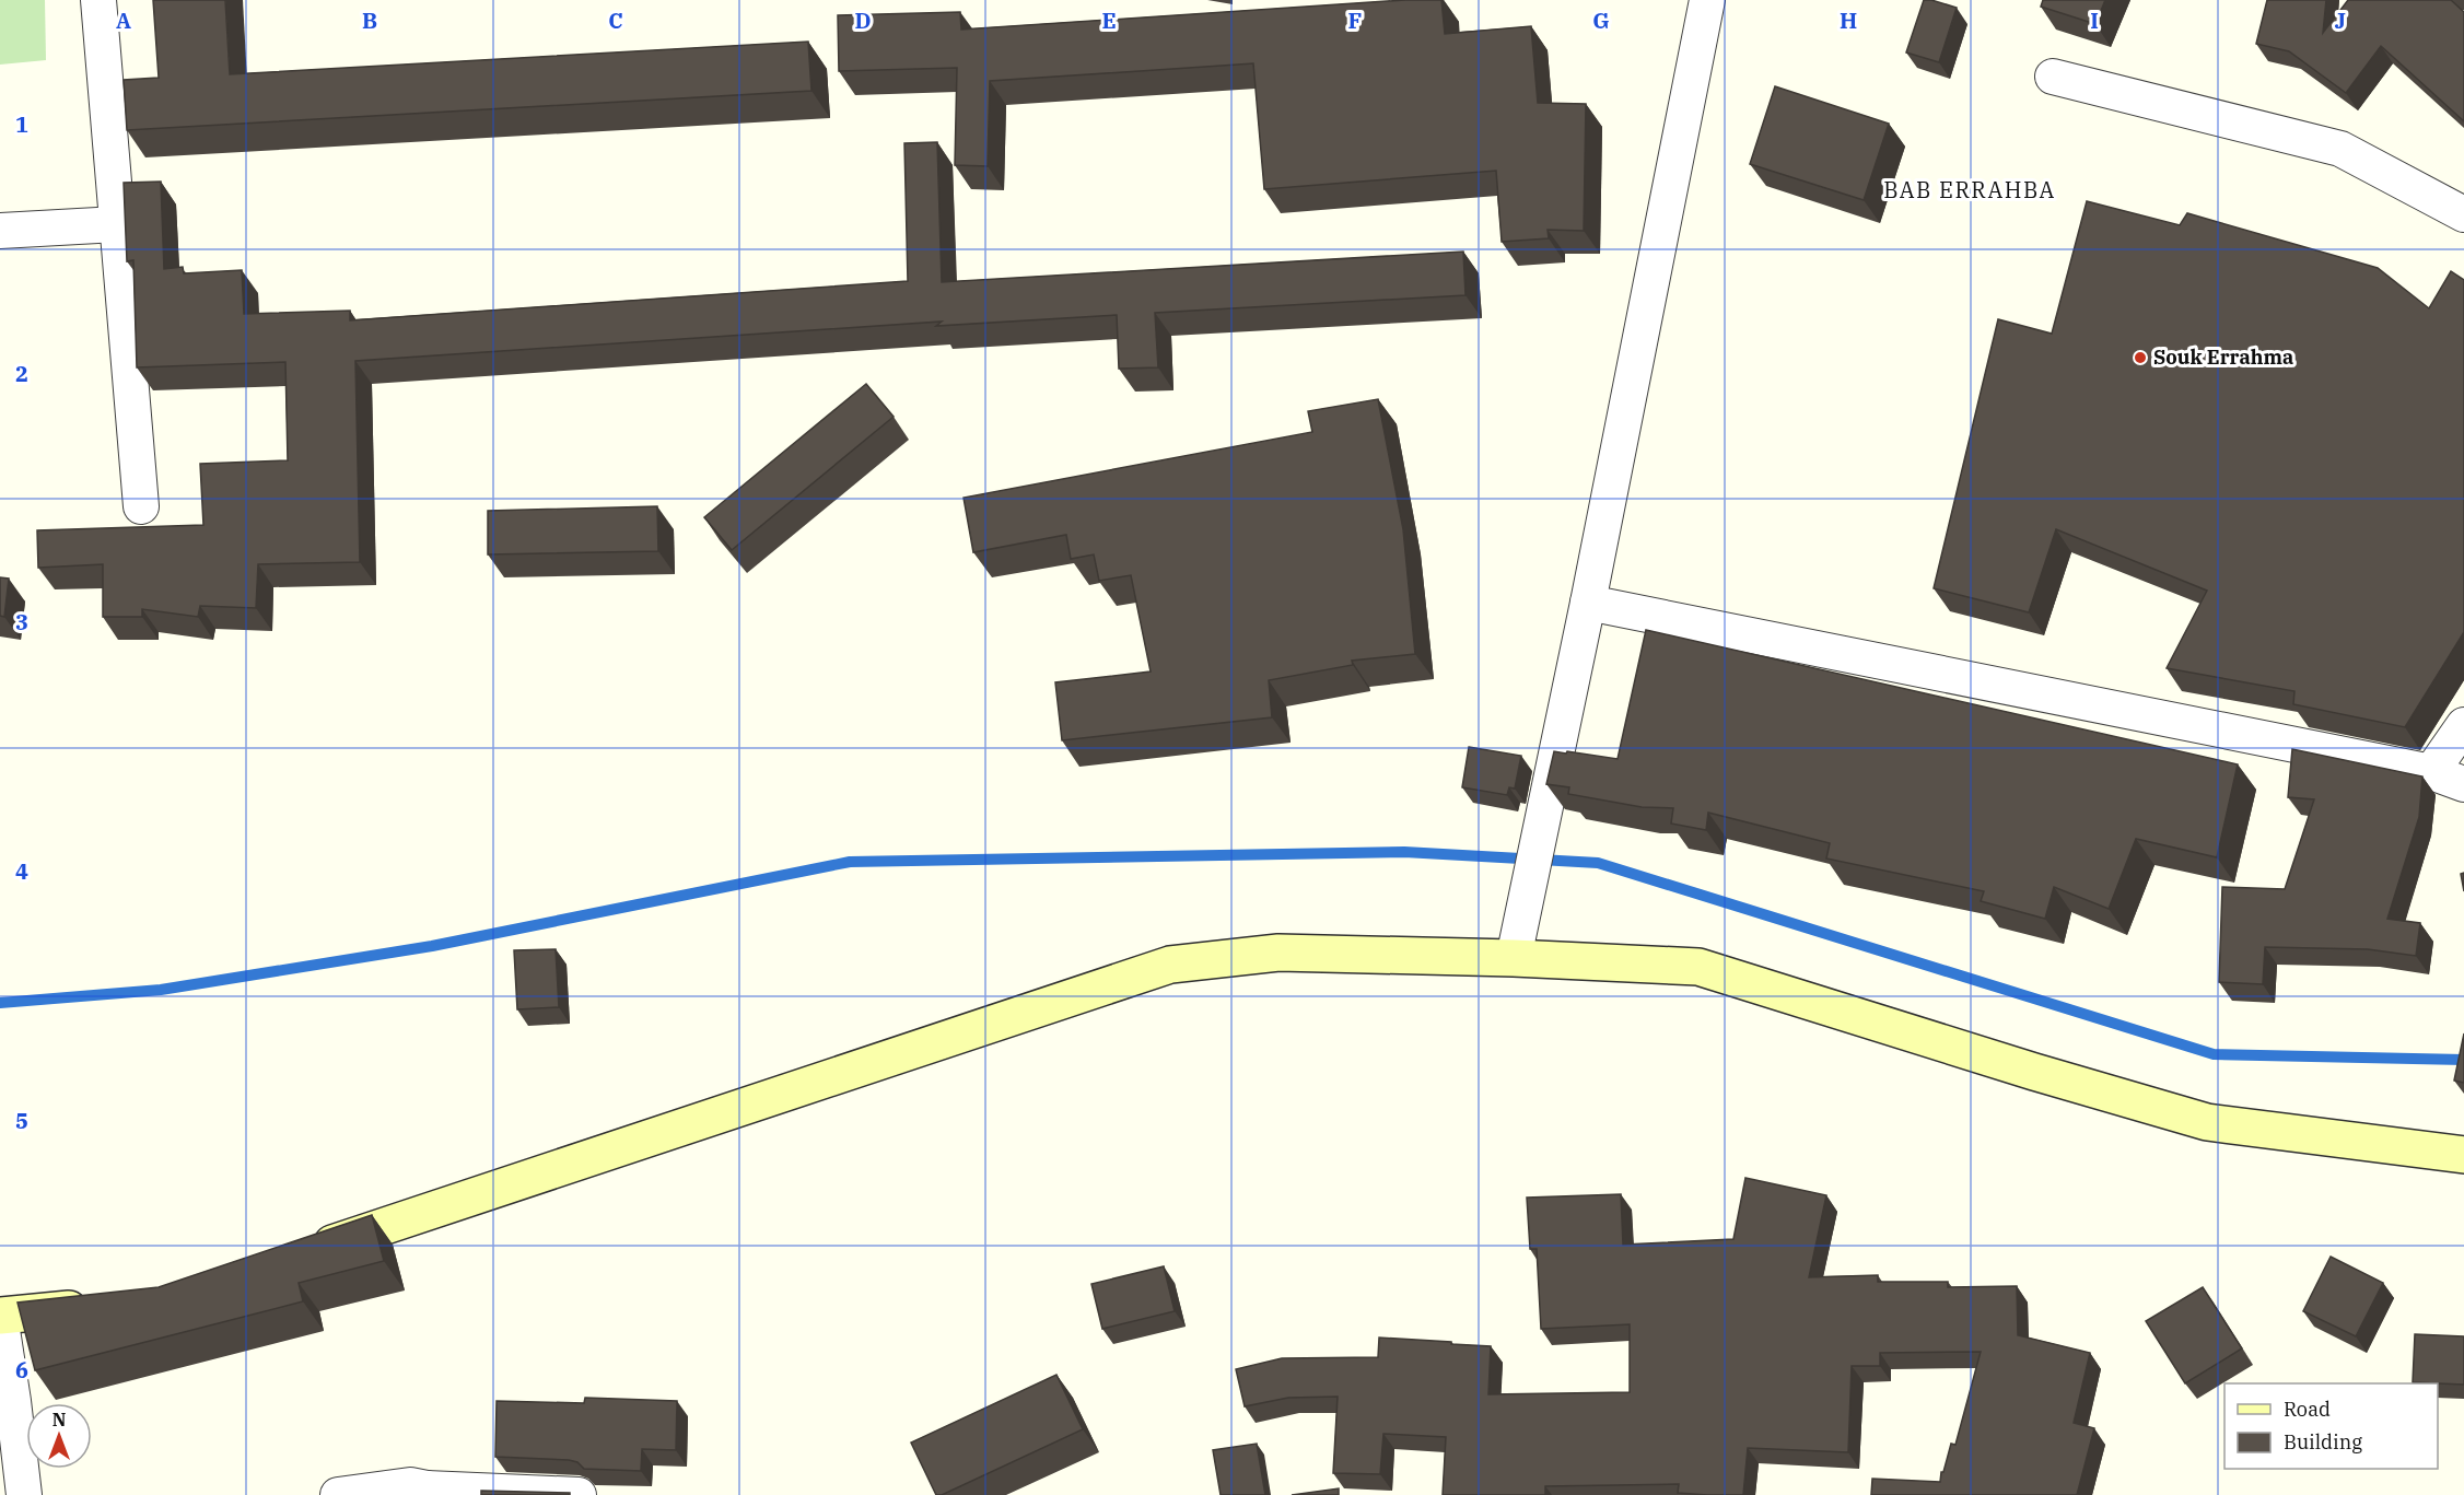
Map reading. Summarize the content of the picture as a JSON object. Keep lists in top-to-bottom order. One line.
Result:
{"districts":["BAB ERRAHBA"],"places":["Souk Errahma"],"legend":["Road","Building"],"north":"top","grid":{"columns":["A","B","C","D","E","F","G","H","I","J"],"rows":["1","2","3","4","5","6"]}}
